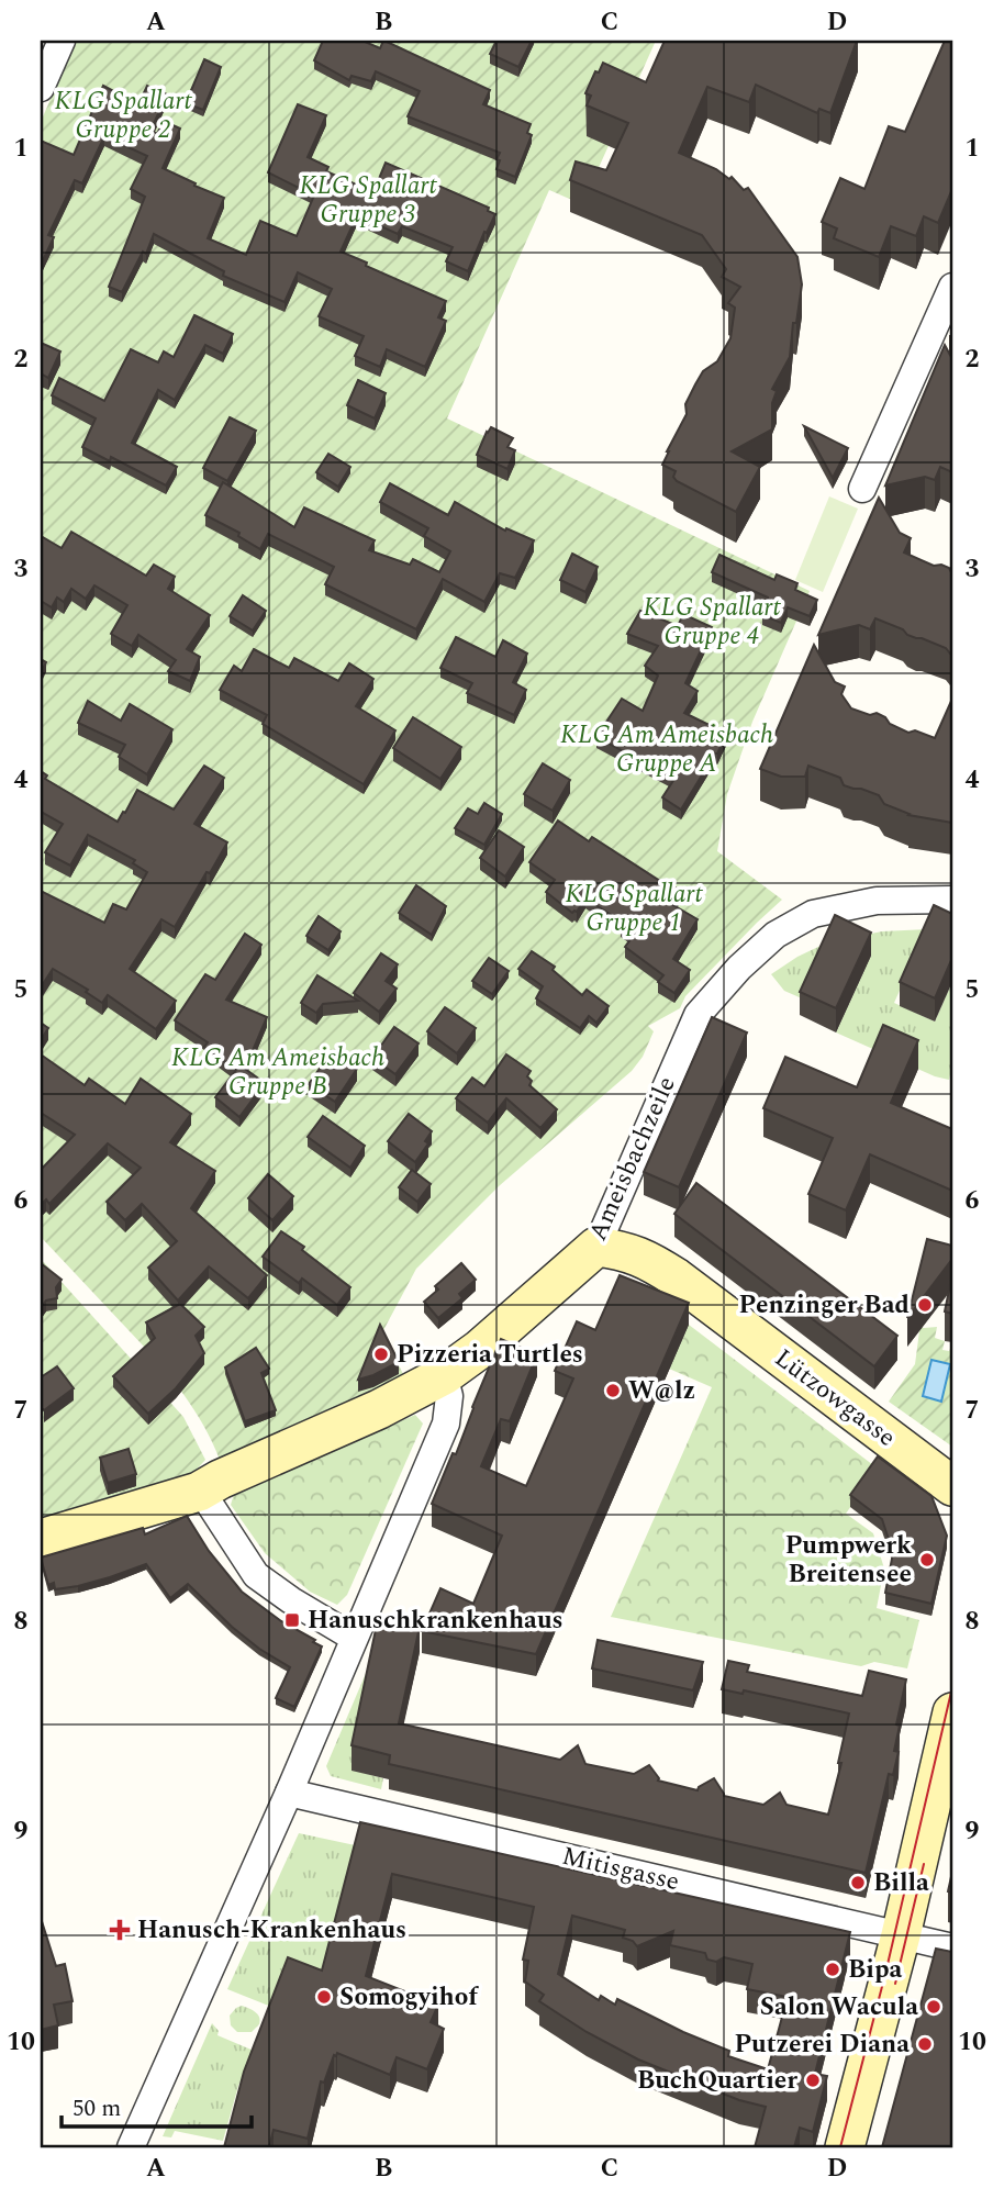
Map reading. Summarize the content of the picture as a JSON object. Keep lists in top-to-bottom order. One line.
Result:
{"streets":{"street":["Ameisbachzeile","Lützowgasse","Mitisgasse"]},"crossings":[["Ameisbachzeile","Lützowgasse"]],"parks":["KLG Spallart Gruppe 2","KLG Spallart Gruppe 3","KLG Spallart Gruppe 4","KLG Am Ameisbach Gruppe A","KLG Spallart Gruppe 1","KLG Am Ameisbach Gruppe B"],"places":{"other":["Penzinger Bad","Pizzeria Turtles","W@lz","Pumpwerk Breitensee","Billa","Bipa","Somogyihof","Salon Wacula","Putzerei Diana","BuchQuartier"],"transit":["Hanuschkrankenhaus"],"health":["Hanusch-Krankenhaus"]},"scale_bar":"50 m","grid":{"columns":["A","B","C","D"],"rows":["1","2","3","4","5","6","7","8","9","10"]}}
